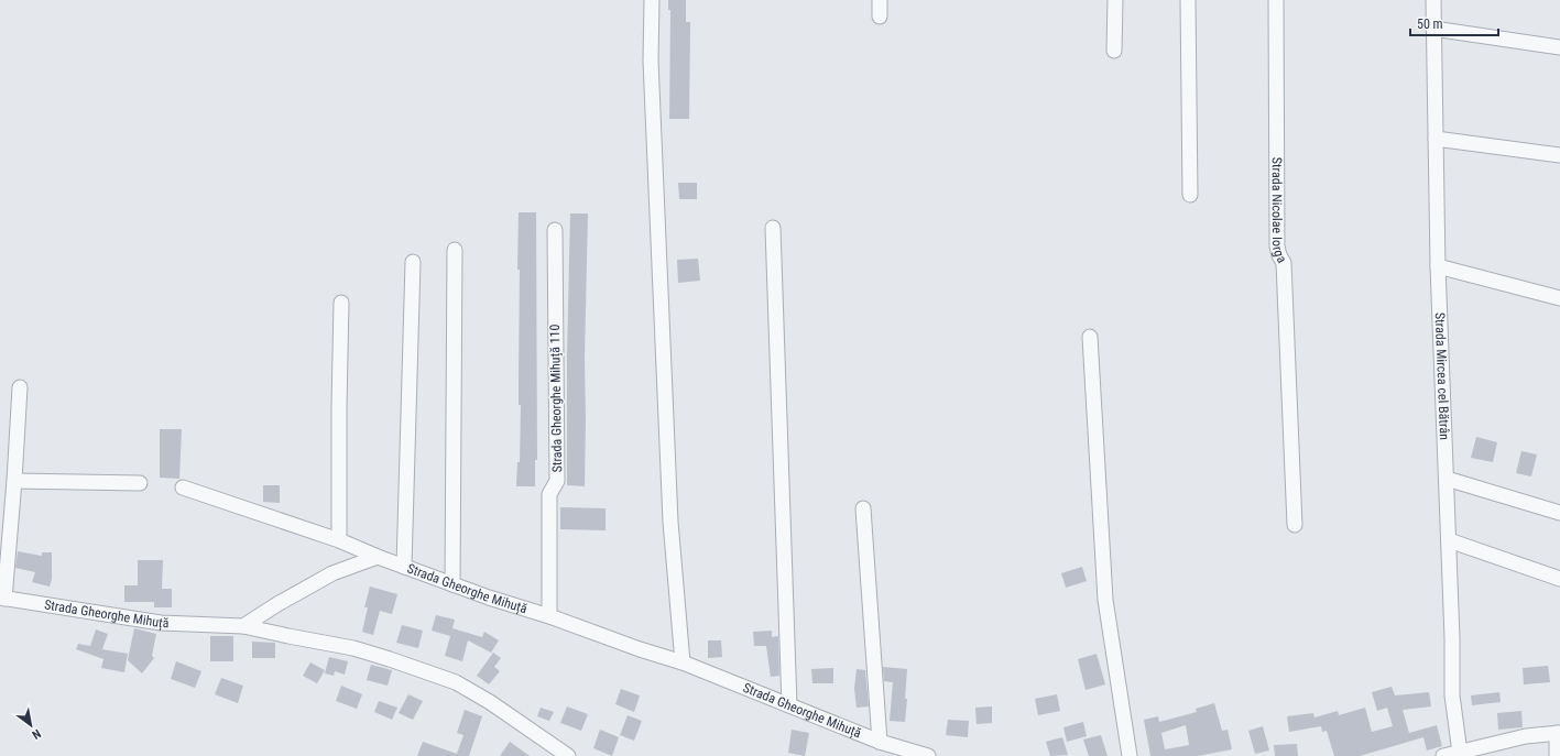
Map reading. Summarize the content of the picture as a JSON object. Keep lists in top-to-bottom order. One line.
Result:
{"streets":{"street":["Strada Nicolae Iorga","Strada Mircea cel Bătrân","Strada Gheorghe Mihuță 110","Strada Gheorghe Mihuță"]},"crossings":[["Strada Gheorghe Mihuță 110","Strada Gheorghe Mihuță"]],"scale_bar":"50 m","north":"bottom right"}
